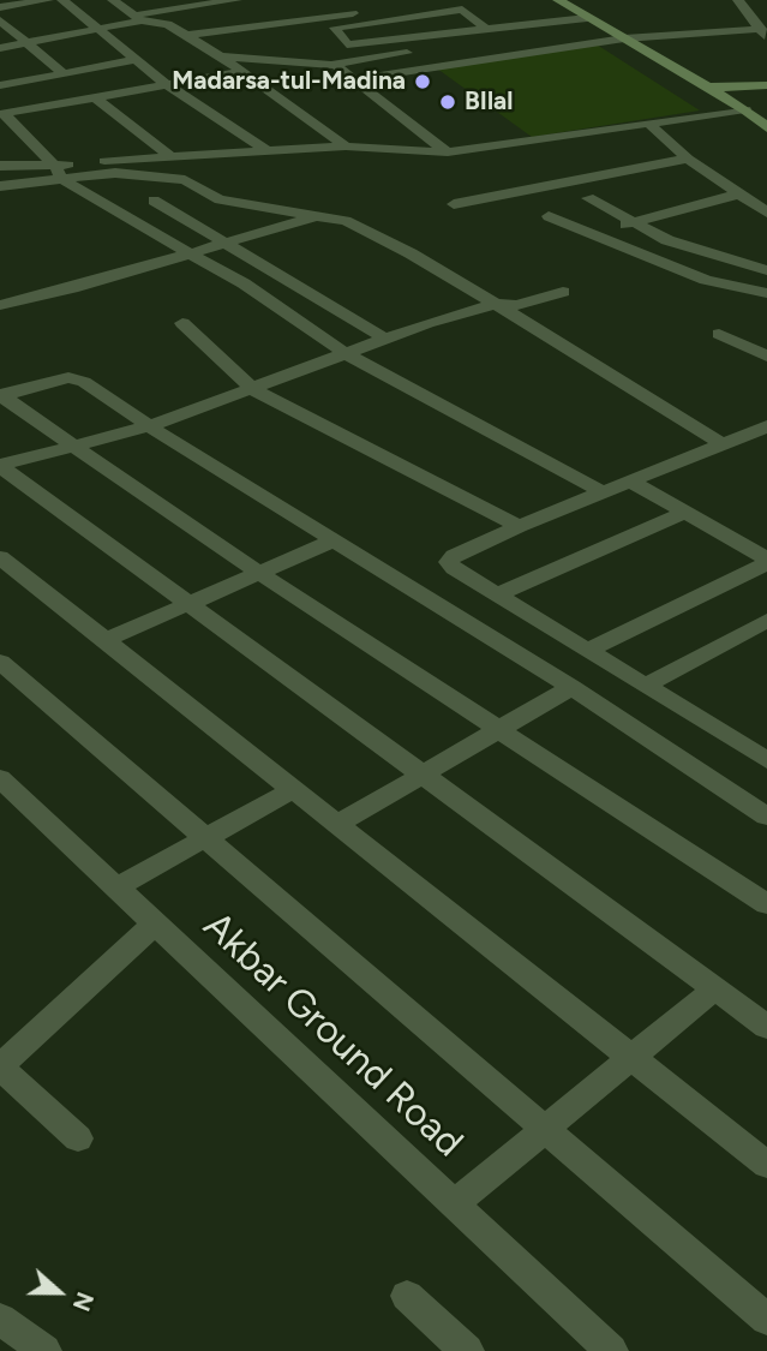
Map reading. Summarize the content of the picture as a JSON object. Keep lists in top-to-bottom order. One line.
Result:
{"streets":{"street":["Akbar Ground Road"]},"places":["Madarsa-tul-Madina","BIlal"],"north":"right"}
